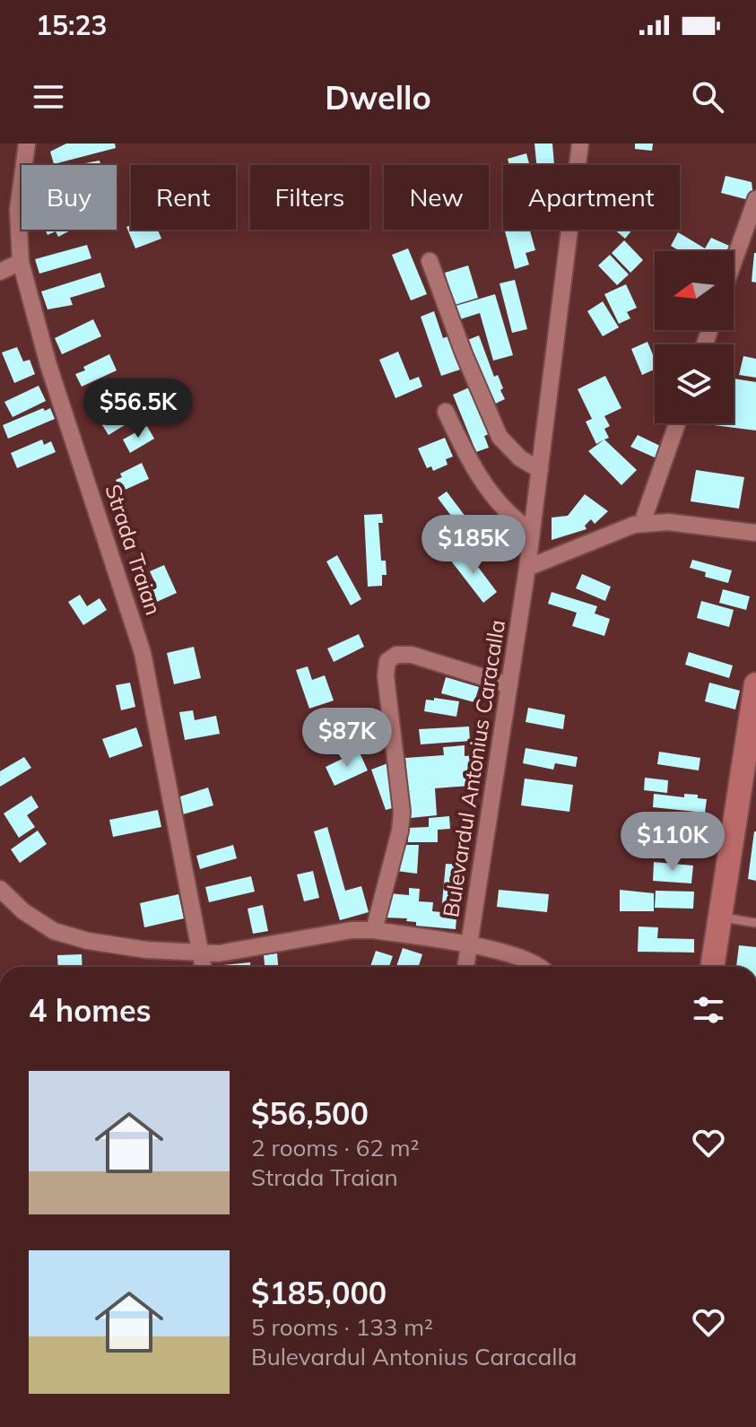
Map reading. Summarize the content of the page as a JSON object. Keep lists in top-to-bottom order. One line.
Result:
{"streets":{"street":["Strada Traian","Bulevardul Antonius Caracalla"]},"north":"left","page":{"status":"15:23","header":"Dwello","chip":["Buy","Rent","Filters","New","Apartment"],"price":["$56.5K","$185K","$87K","$110K"],"heading":"4 homes","list":[{"name":"$56,500","note":"2 rooms · 62 m² · Strada Traian"},{"name":"$185,000","note":"5 rooms · 133 m² · Bulevardul Antonius Caracalla"}]}}
